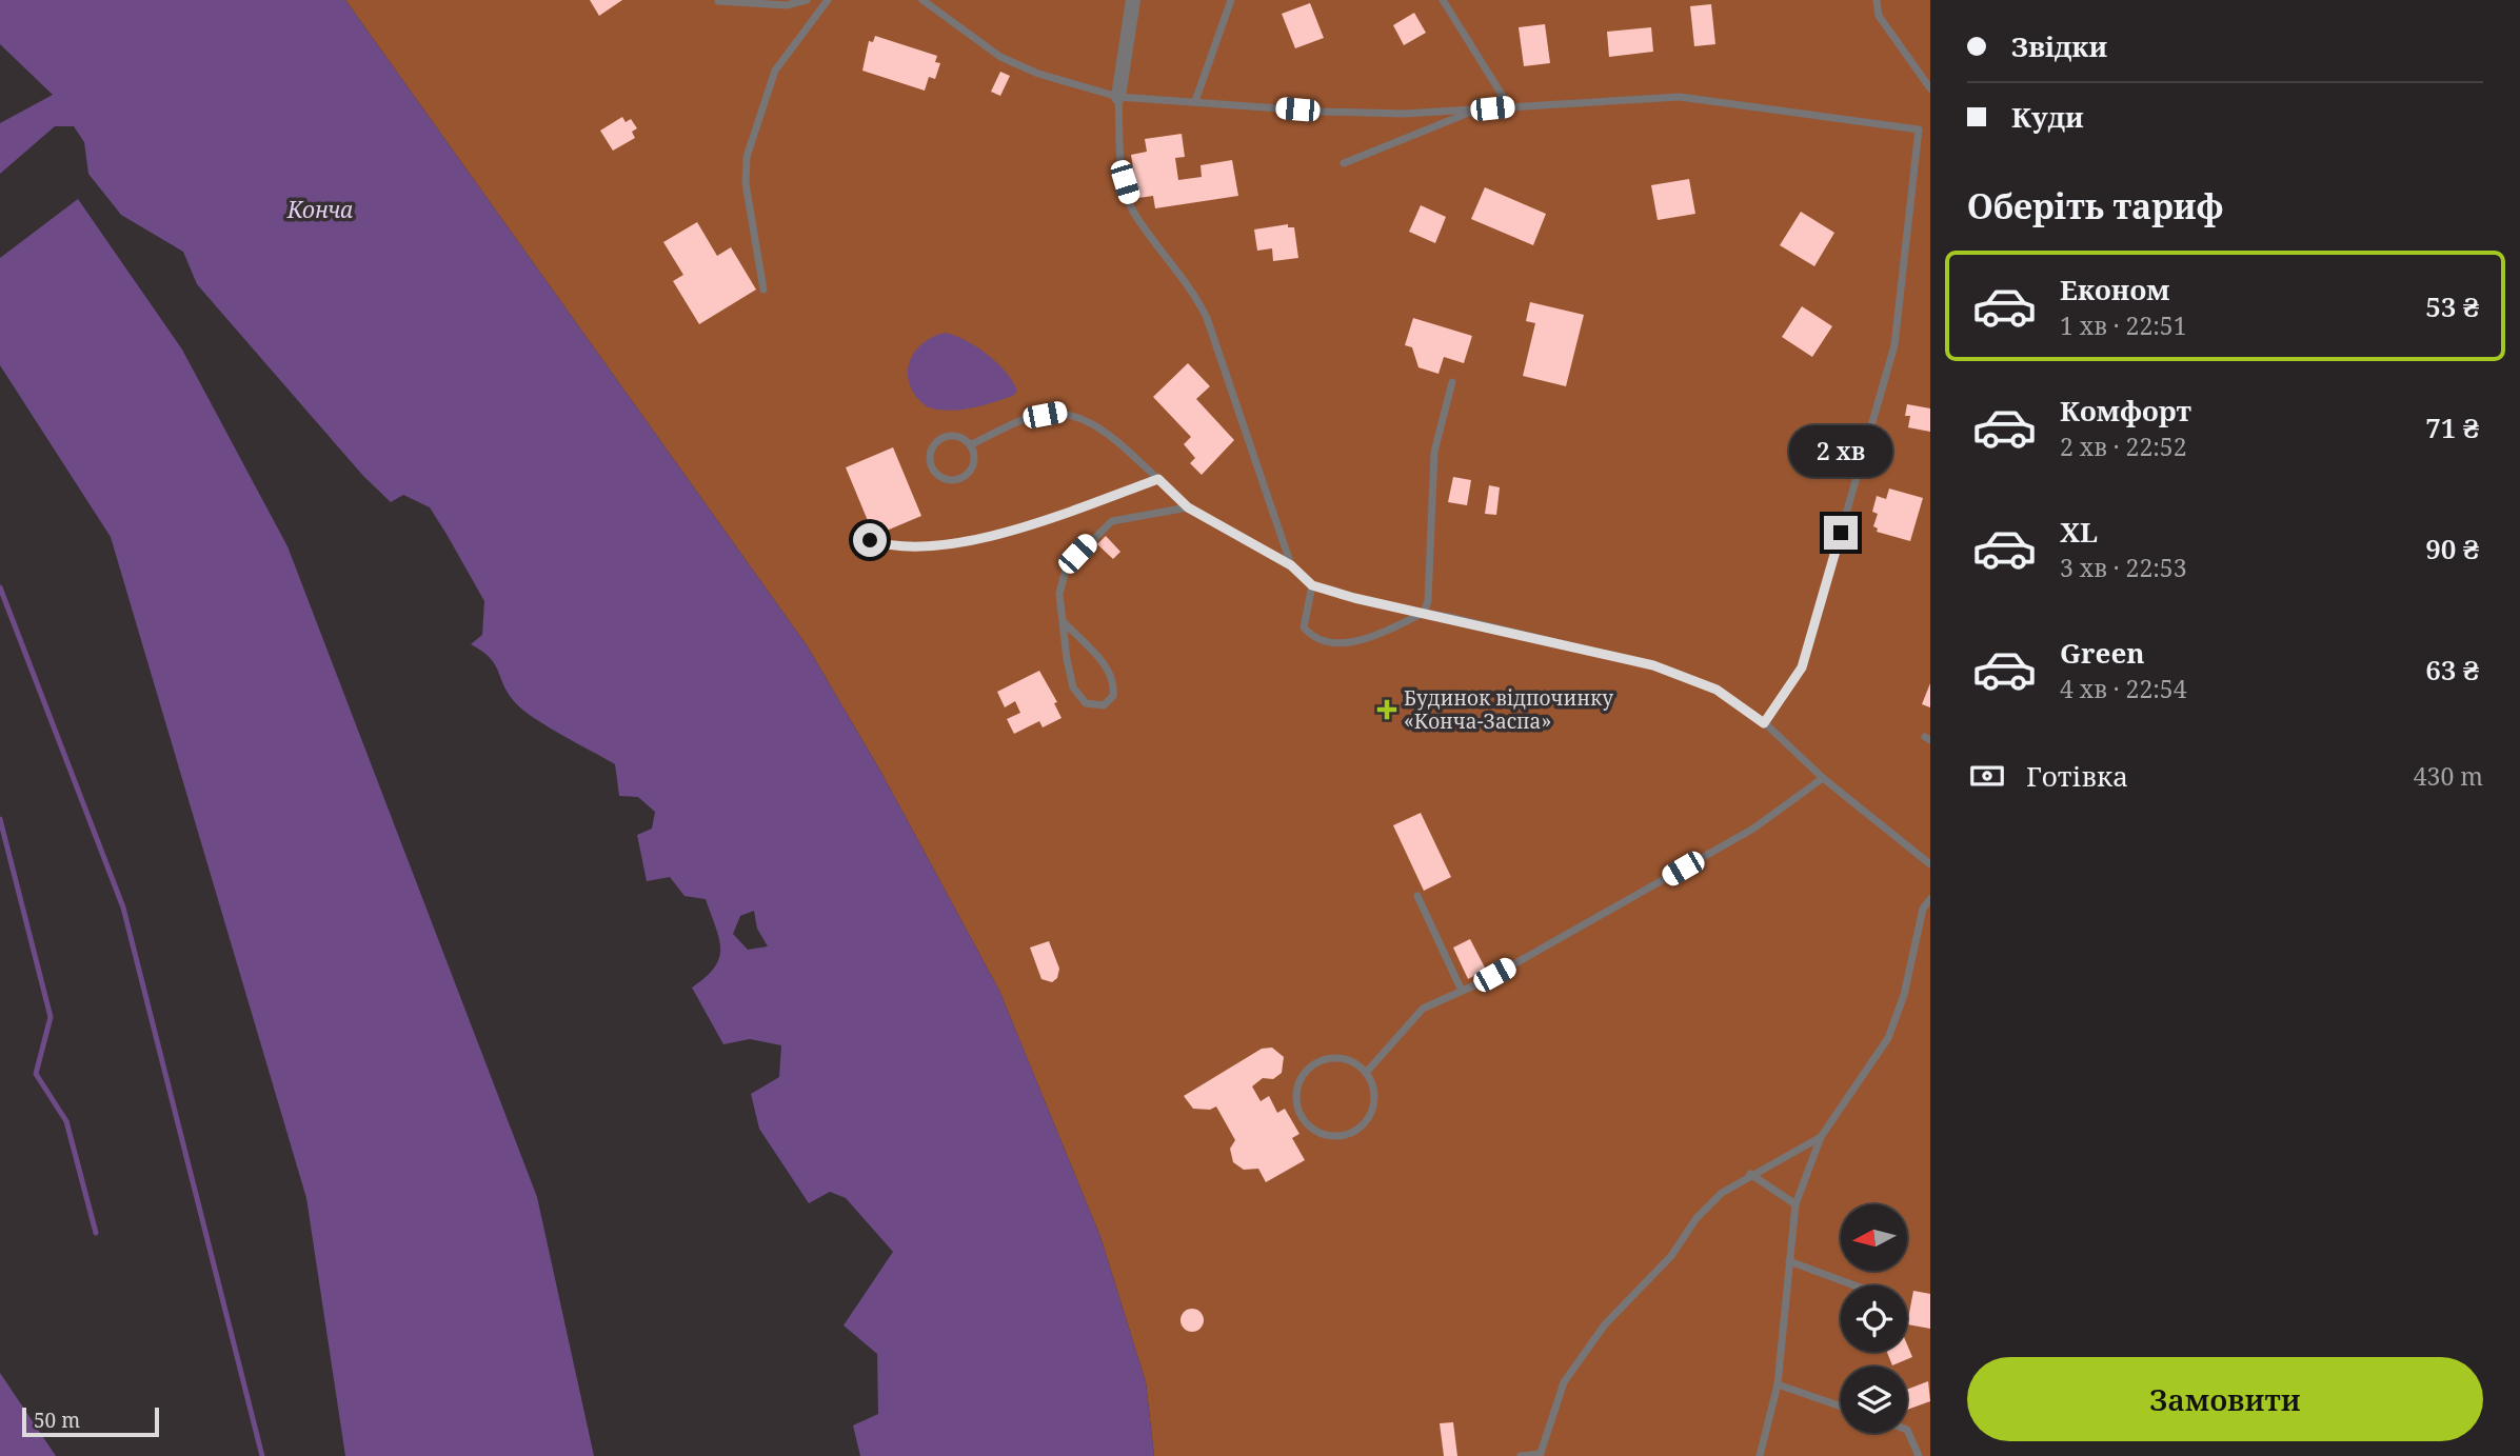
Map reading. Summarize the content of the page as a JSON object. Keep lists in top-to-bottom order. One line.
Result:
{"water":["Конча"],"places":{"health":["Будинок відпочинку «Конча-Заспа»"]},"scale_bar":"50 m","north":"left","page":{"banner":["Звідки","Куди"],"heading":"Оберіть тариф","list":[{"name":"Економ","note":"1 хв · 22:51","value":"53 ₴"},{"name":"Комфорт","note":"2 хв · 22:52","value":"71 ₴"},{"name":"XL","note":"3 хв · 22:53","value":"90 ₴"},{"name":"Green","note":"4 хв · 22:54","value":"63 ₴"}],"bubble":"2 хв","pay":["Готівка","430 m"],"buttons":"Замовити","scale":"50 m"}}
